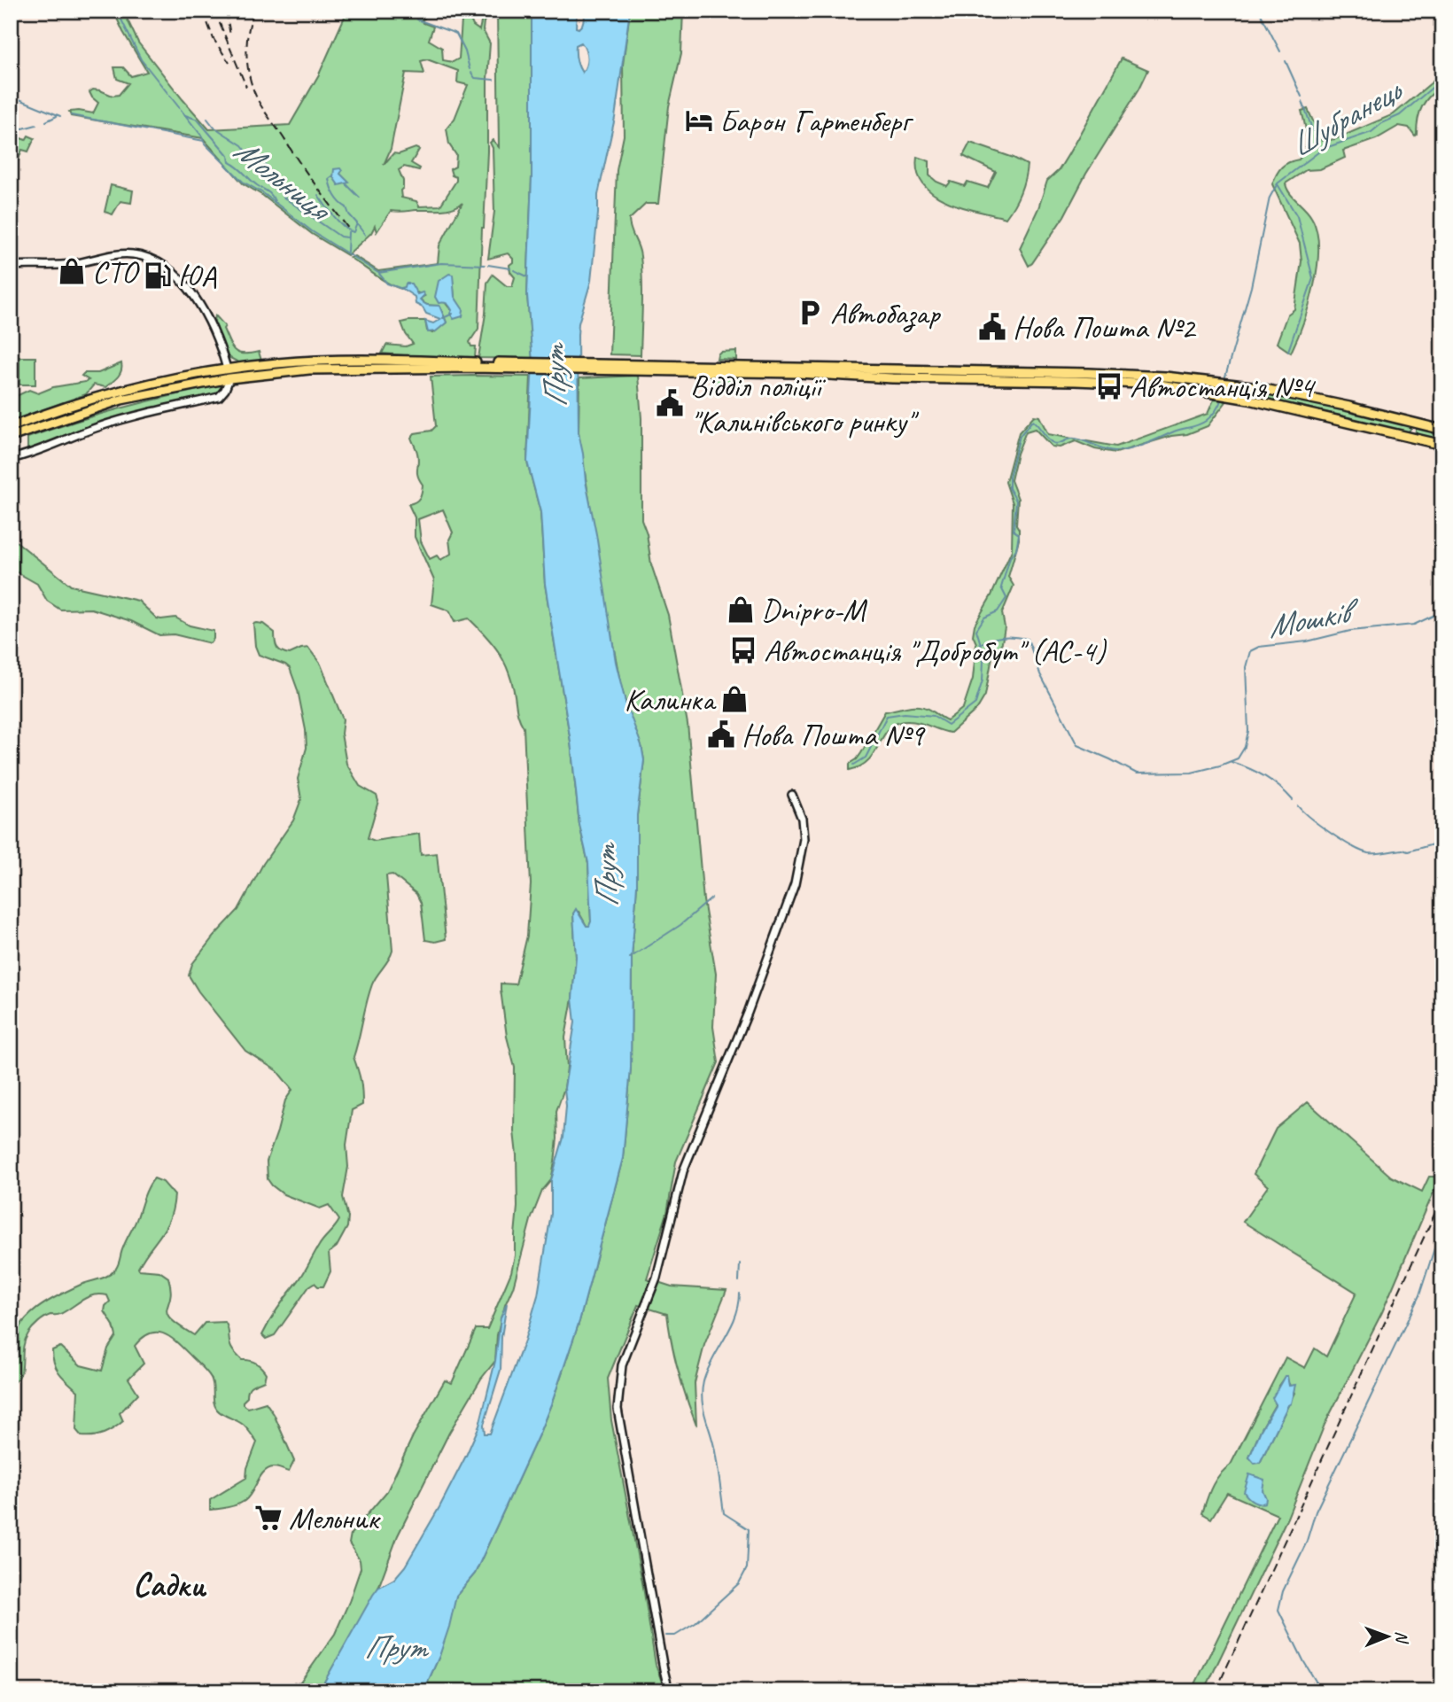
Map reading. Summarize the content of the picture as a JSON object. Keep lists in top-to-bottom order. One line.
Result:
{"districts":["Садки"],"water":["Шубранець","Мольниця","Прут","Мошків"],"places":{"hotel":["Барон Гартенберг"],"shop":["СТО","Dnipro-M","Калинка"],"fuel station":["ЮА"],"parking":["Автобазар"],"public building":["Нова Пошта №2","Відділ поліції \"Калинівського ринку\"","Нова Пошта №9"],"bus stop":["Автостанція №4","Автостанція \"Добробут\" (АС-4)"],"supermarket":["Мельник"]},"north":"right"}
